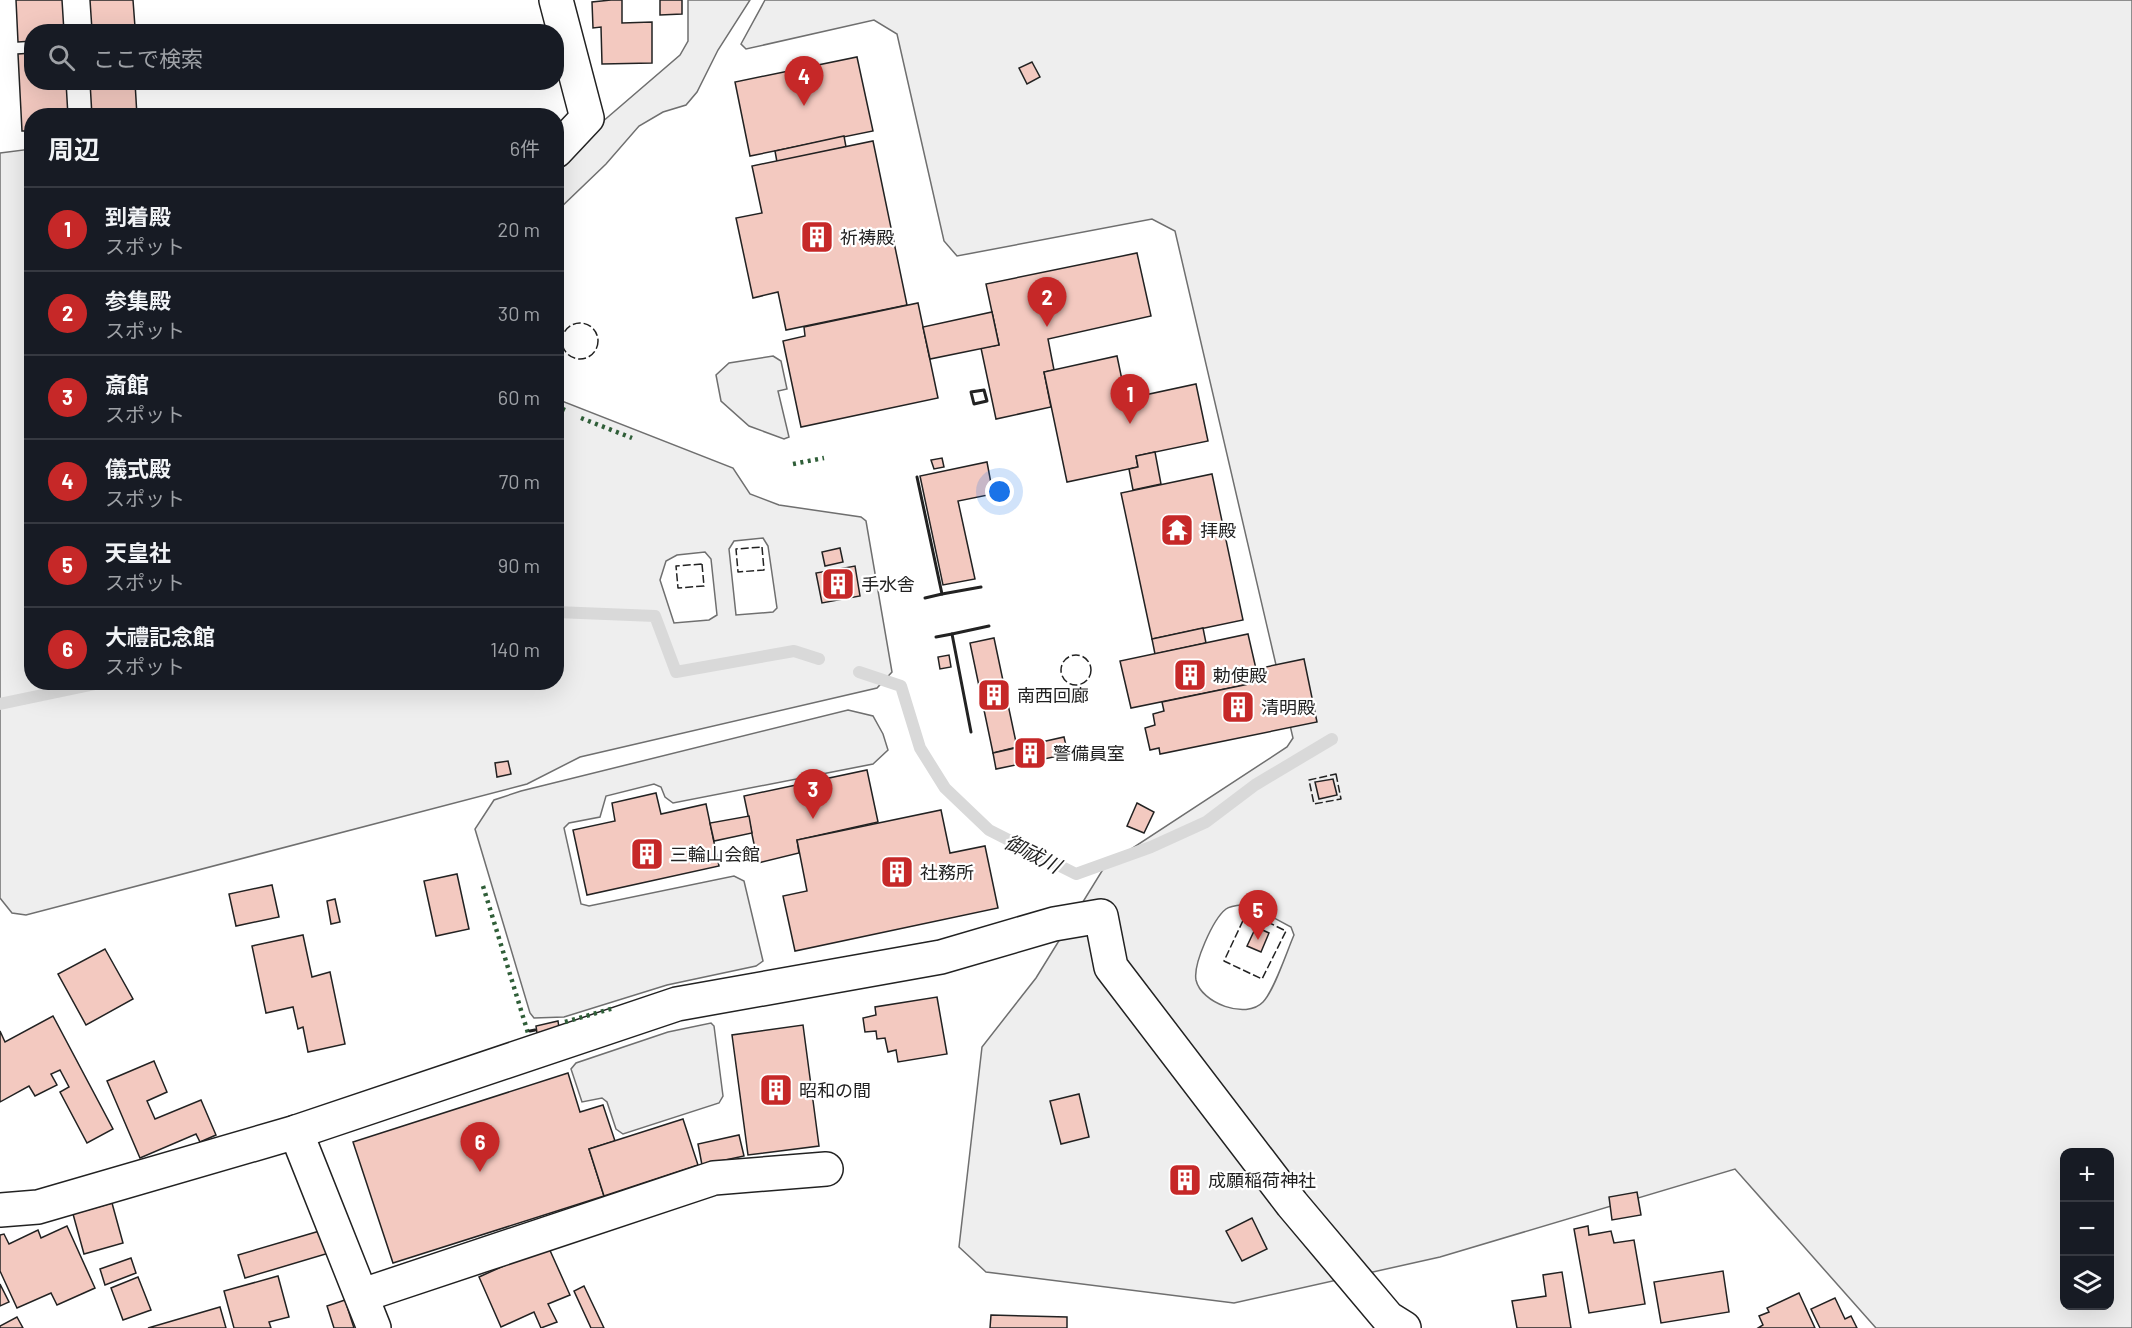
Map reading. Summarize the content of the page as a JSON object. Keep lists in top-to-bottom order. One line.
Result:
{"water":["御祓川"],"places":{"building":["祈祷殿","手水舎","勅使殿","南西回廊","清明殿","警備員室","三輪山会館","社務所","昭和の間","成願稲荷神社"],"temple":["拝殿"]},"page":{"search":"ここで検索","pins":["4","2","1","3","5","6"],"heading":["周辺","6件"],"list":[{"mark":"1","name":"到着殿","note":"スポット","value":"20 m"},{"mark":"2","name":"参集殿","note":"スポット","value":"30 m"},{"mark":"3","name":"斎館","note":"スポット","value":"60 m"},{"mark":"4","name":"儀式殿","note":"スポット","value":"70 m"},{"mark":"5","name":"天皇社","note":"スポット","value":"90 m"},{"mark":"6","name":"大禮記念館","note":"スポット","value":"140 m"}],"map_buttons":["+","−"]}}
